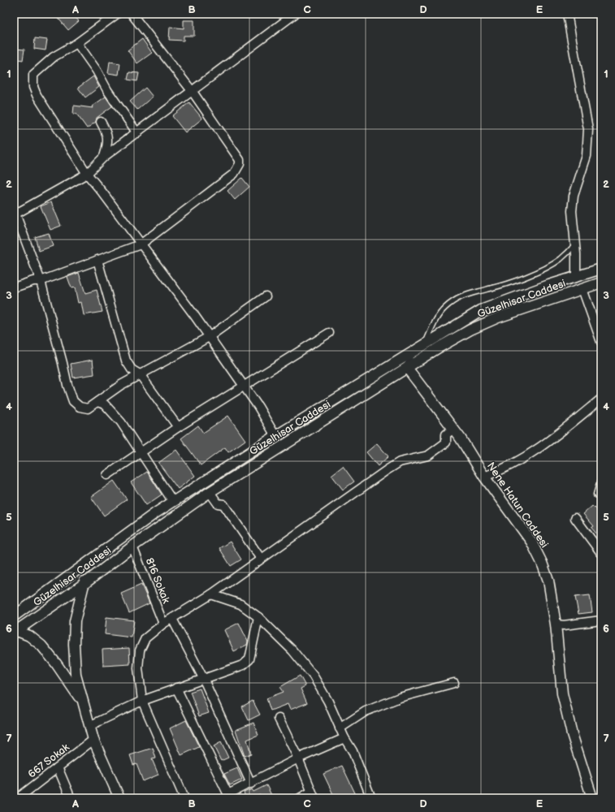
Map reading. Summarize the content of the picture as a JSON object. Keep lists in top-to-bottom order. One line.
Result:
{"streets":{"street":["Güzelhisar Caddesi","Nene Hatun Caddesi","816 Sokak","667 Sokak"]},"crossings":[["Güzelhisar Caddesi","Nene Hatun Caddesi"],["Güzelhisar Caddesi","816 Sokak"]],"grid":{"columns":["A","B","C","D","E"],"rows":["1","2","3","4","5","6","7"]}}
